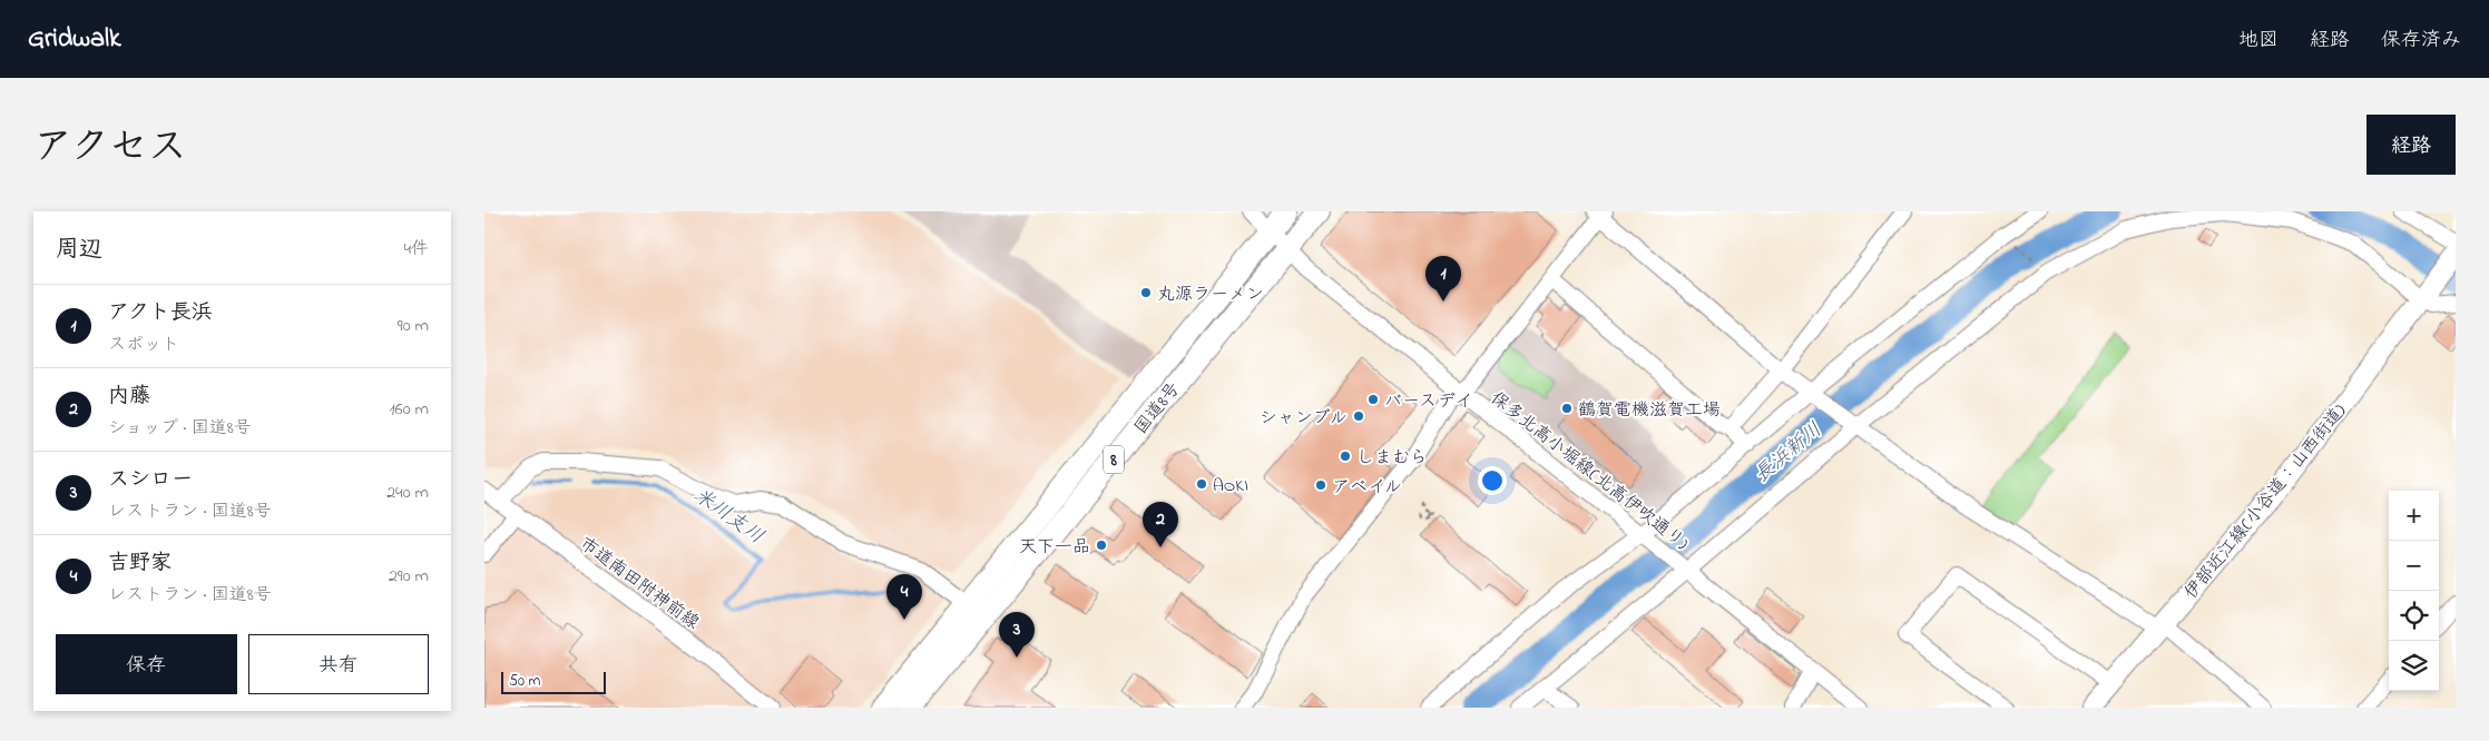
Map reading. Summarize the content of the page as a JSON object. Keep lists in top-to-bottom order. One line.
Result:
{"streets":{"highway":["国道8号","8"],"main road":["伊部近江線(小谷道：山西街道)"],"street":["保多北高小堀線(北高伊吹通り)","市道南田附神前線"]},"crossings":[["国道8号","保多北高小堀線(北高伊吹通り)"]],"water":["長浜新川","米川支川"],"places":["丸源ラーメン","バースデイ","鶴賀電機滋賀工場","シャンブル","しまむら","AOKI","アベイル","天下一品"],"scale_bar":"50 m","page":{"header":"Gridwalk","nav":["地図","経路","保存済み"],"title":"アクセス","buttons":["経路",["保存","共有"]],"heading":["周辺","4件"],"pins":["1","2","4","3"],"list":[{"mark":"1","name":"アクト長浜","note":"スポット","value":"90 m"},{"mark":"2","name":"内藤","note":"ショップ · 国道8号","value":"160 m"},{"mark":"3","name":"スシロー","note":"レストラン · 国道8号","value":"240 m"},{"mark":"4","name":"吉野家","note":"レストラン · 国道8号","value":"290 m"}],"map_buttons":["+","−"],"scale":"50 m"}}
